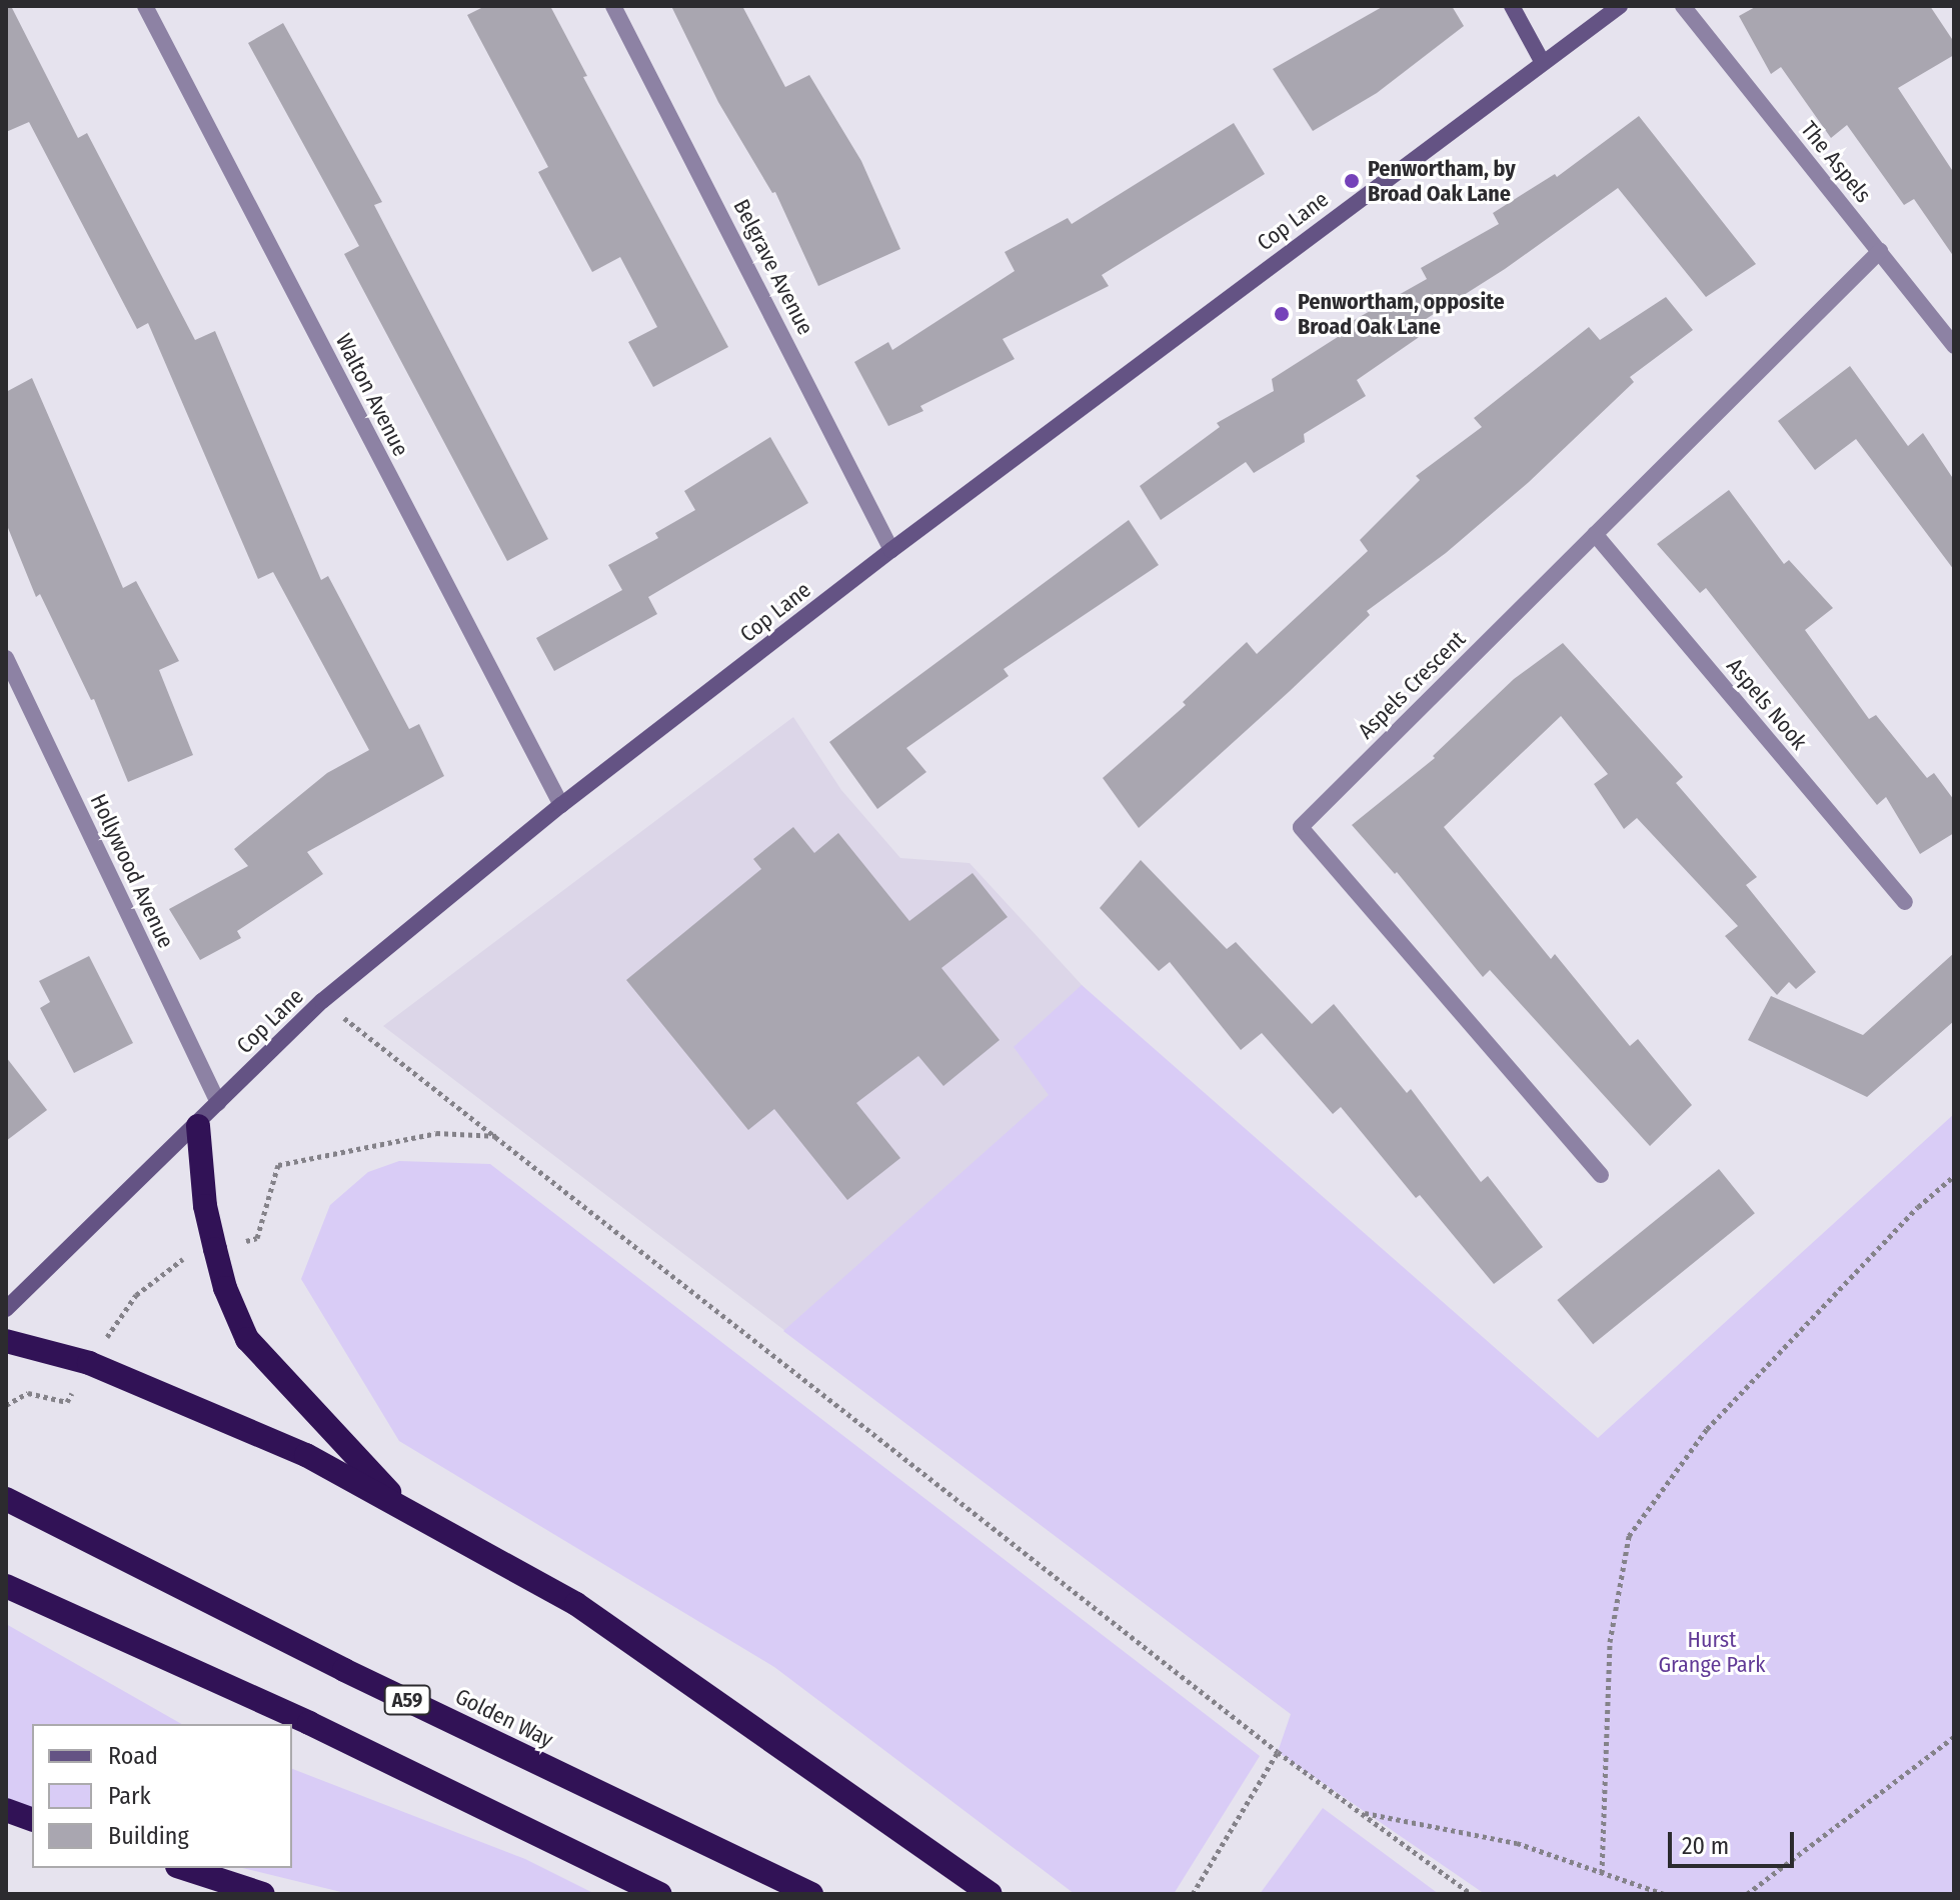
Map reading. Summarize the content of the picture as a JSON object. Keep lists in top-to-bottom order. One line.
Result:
{"streets":{"highway":["A59","Golden Way"],"street":["The Aspels","Cop Lane","Belgrave Avenue","Walton Avenue","Aspels Crescent","Aspels Nook","Hollywood Avenue"]},"crossings":[["The Aspels","Aspels Crescent"],["Cop Lane","Belgrave Avenue"],["Cop Lane","Walton Avenue"],["Cop Lane","Hollywood Avenue"],["Aspels Crescent","Aspels Nook"]],"parks":["Hurst Grange Park"],"places":["Penwortham, by Broad Oak Lane","Penwortham, opposite Broad Oak Lane"],"legend":["Road","Park","Building"],"scale_bar":"20 m"}
